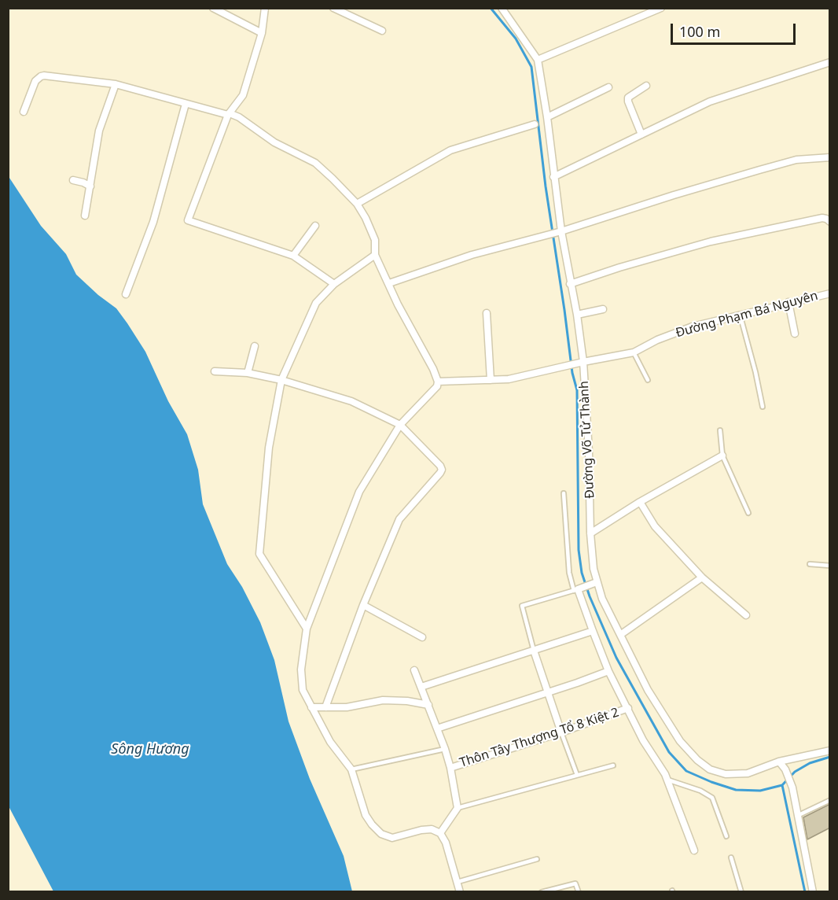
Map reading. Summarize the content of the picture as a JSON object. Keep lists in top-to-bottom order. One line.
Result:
{"streets":{"street":["Đường Phạm Bá Nguyên","Đường Võ Tử Thành","Thôn Tây Thượng Tổ 8 Kiệt 2"]},"crossings":[["Đường Phạm Bá Nguyên","Đường Võ Tử Thành"]],"water":["Sông Hương"],"scale_bar":"100 m"}
